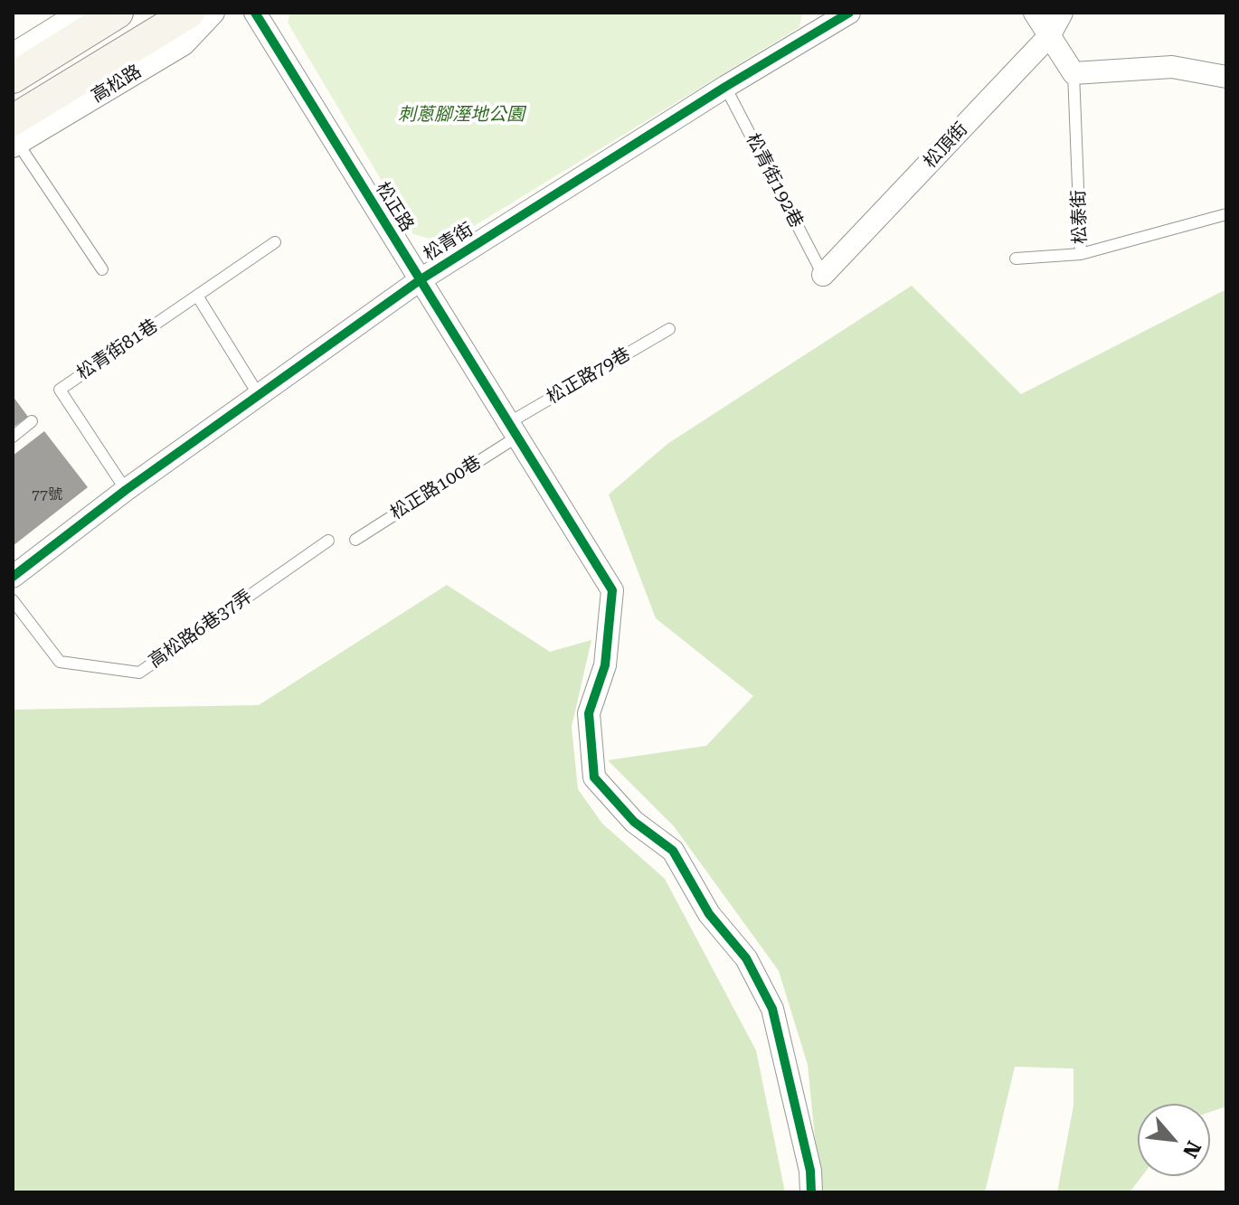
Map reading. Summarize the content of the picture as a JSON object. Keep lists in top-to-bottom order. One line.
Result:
{"streets":{"street":["高松路","松頂街","松正路","松青街"],"lane":["松青街192巷","松泰街","松青街81巷","松正路79巷","松正路100巷","高松路6巷37弄"]},"crossings":[["松頂街","松青街192巷"],["松青街192巷","松青街"],["松正路","松青街"],["松正路","松正路79巷"],["松正路","松正路100巷"],["松青街","松青街81巷"],["松正路79巷","松正路100巷"]],"parks":["刺蔥腳溼地公園"],"house_numbers":["77號"],"north":"bottom right"}
